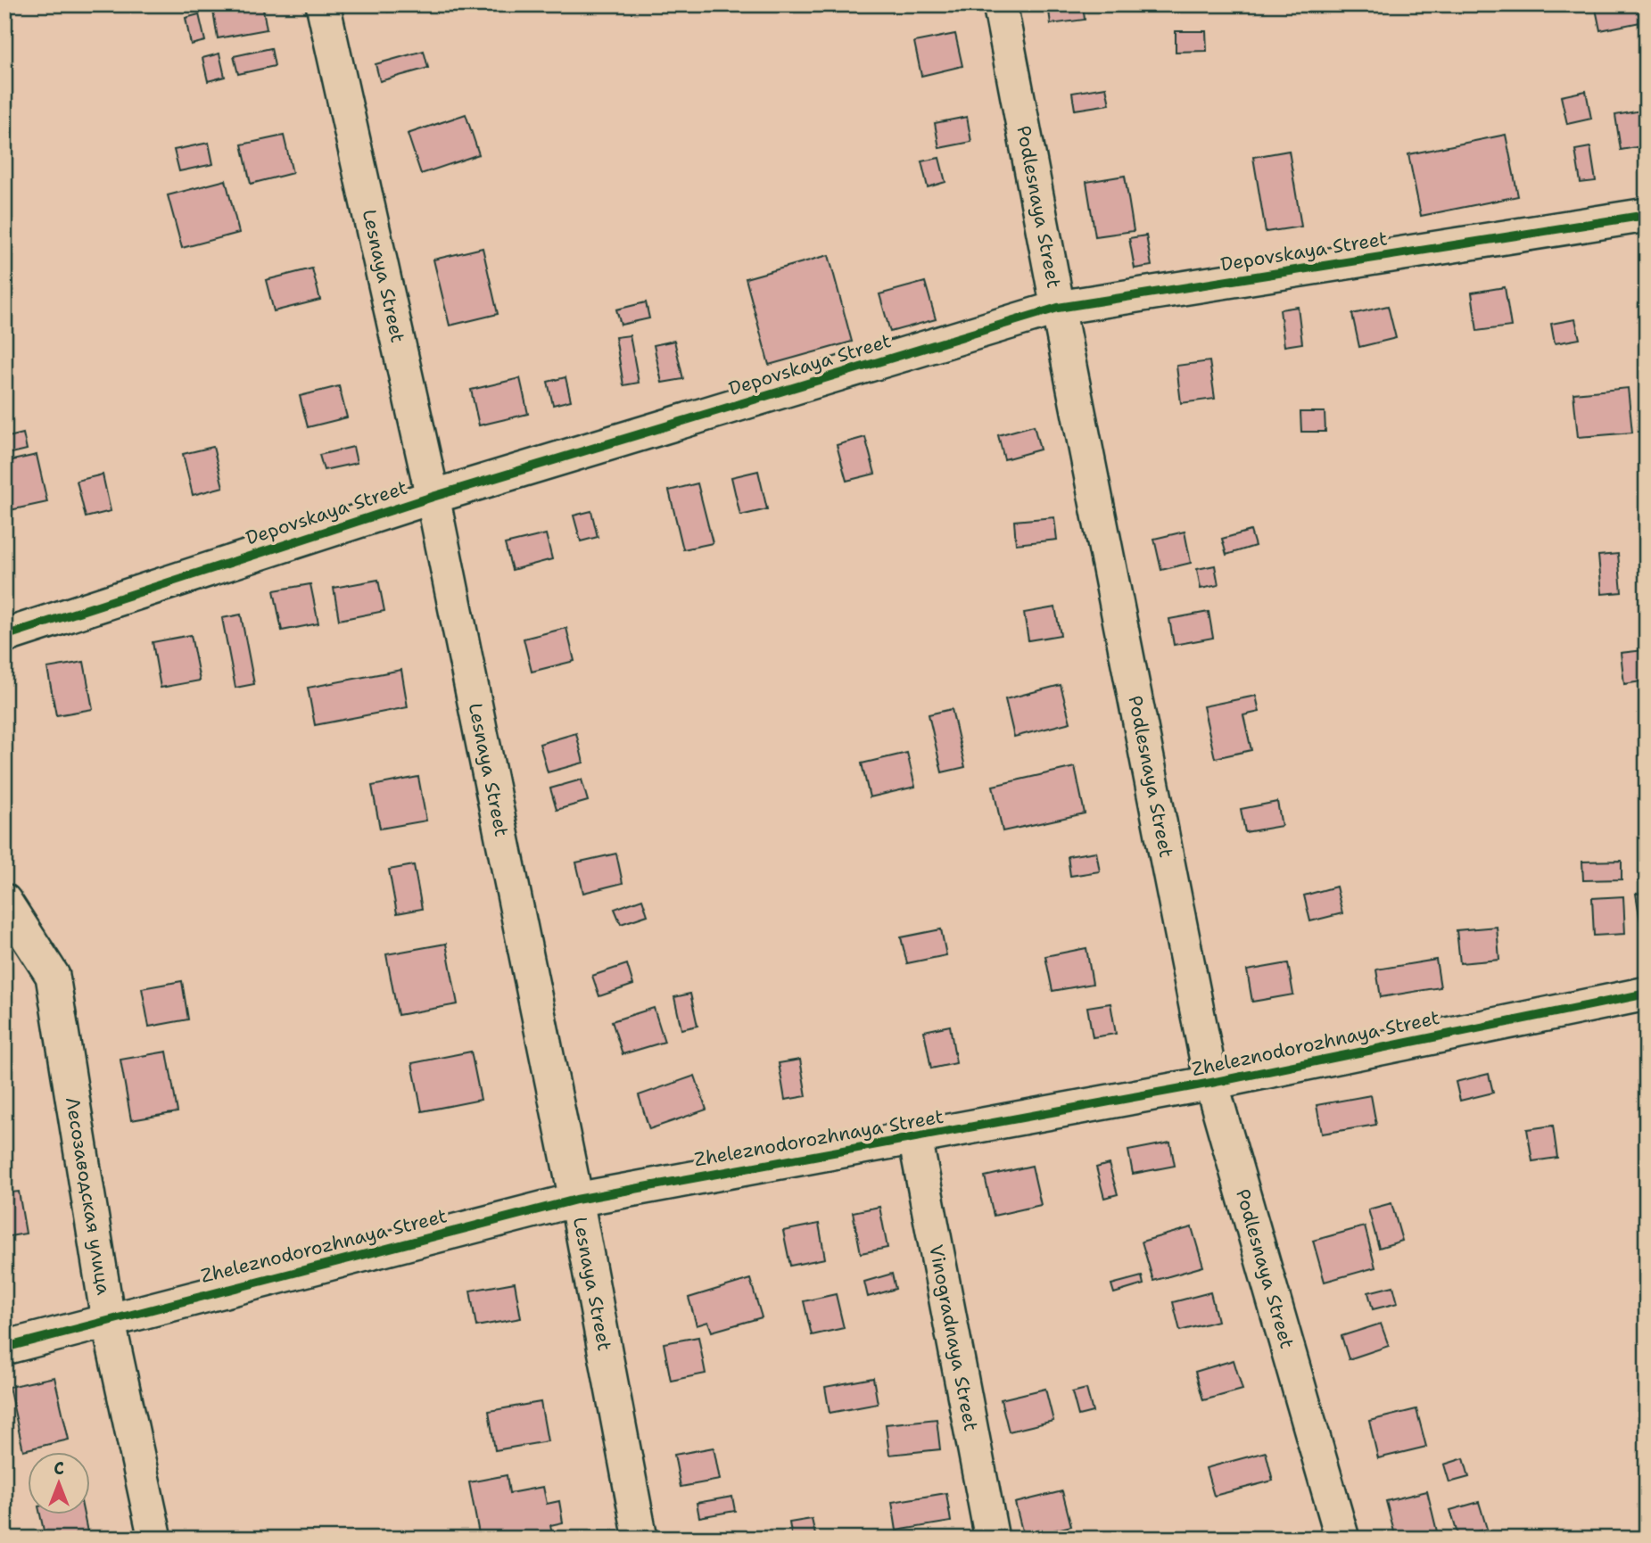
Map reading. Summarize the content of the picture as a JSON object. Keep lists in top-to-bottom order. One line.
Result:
{"streets":{"street":["Podlesnaya Street","Depovskaya Street","Lesnaya Street","Zheleznodorozhnaya Street","Лесозаводская улица","Vinogradnaya Street"]},"crossings":[["Podlesnaya Street","Depovskaya Street"],["Podlesnaya Street","Zheleznodorozhnaya Street"],["Depovskaya Street","Lesnaya Street"],["Lesnaya Street","Zheleznodorozhnaya Street"],["Zheleznodorozhnaya Street","Лесозаводская улица"],["Zheleznodorozhnaya Street","Vinogradnaya Street"]],"north":"top"}
